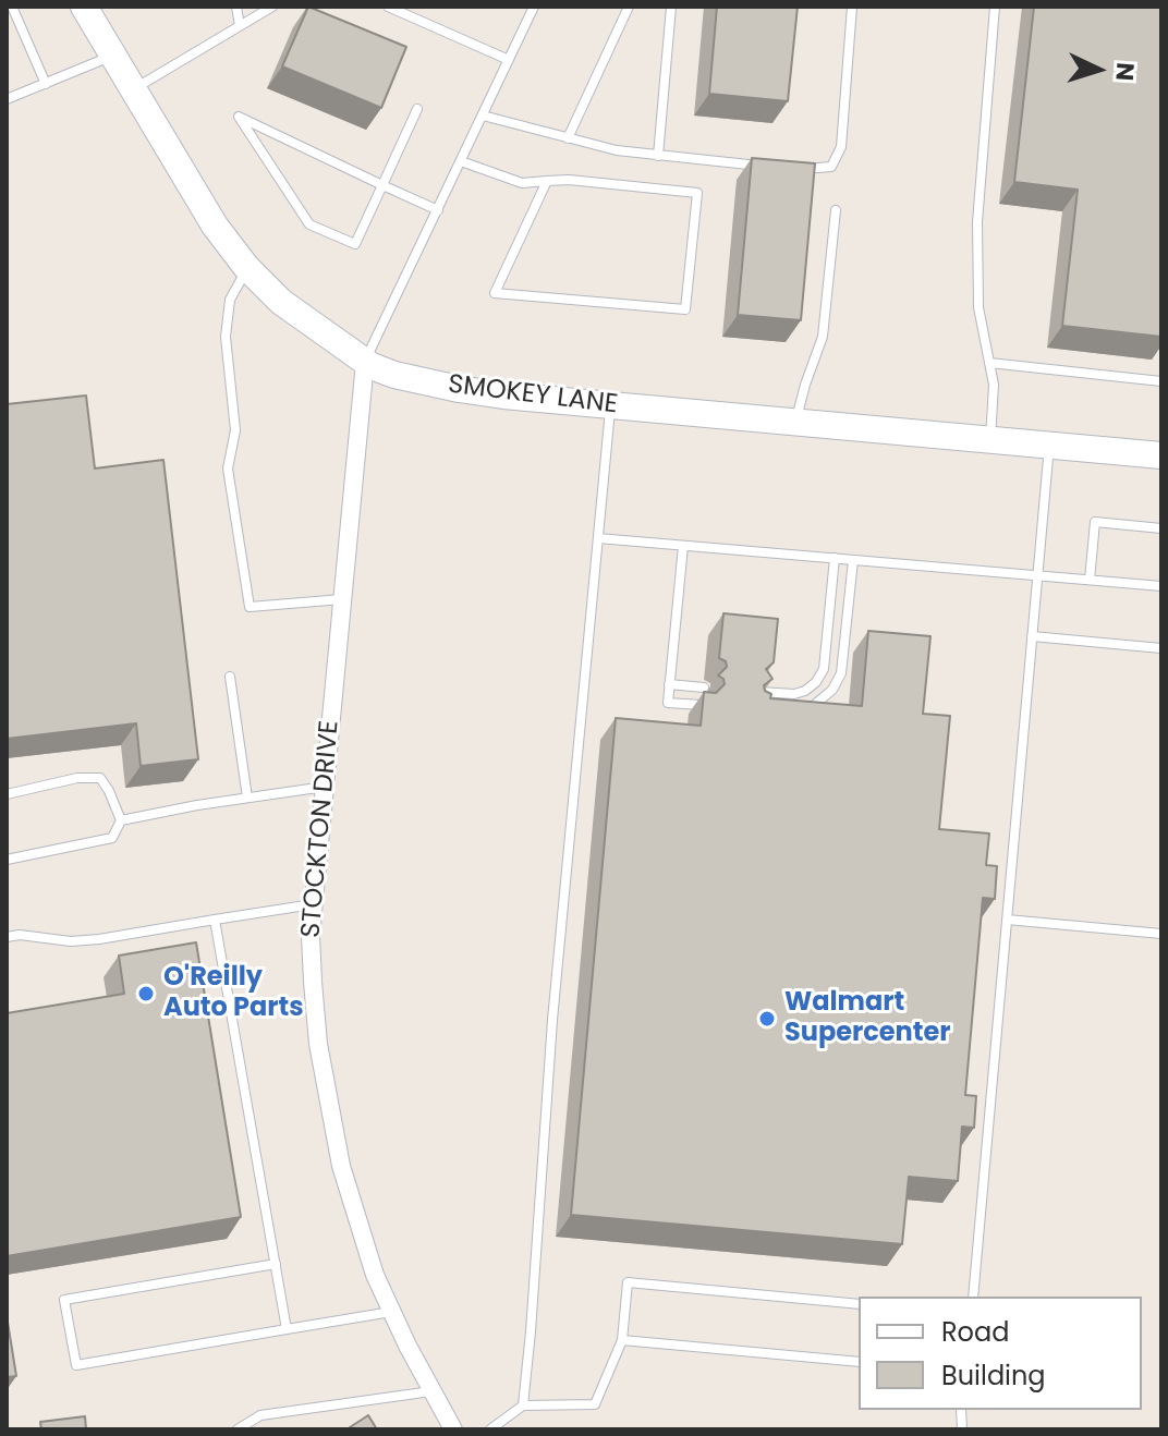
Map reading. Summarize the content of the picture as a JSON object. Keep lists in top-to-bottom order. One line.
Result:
{"streets":{"street":["SMOKEY LANE","STOCKTON DRIVE"]},"crossings":[["SMOKEY LANE","STOCKTON DRIVE"]],"places":["O'Reilly Auto Parts","Walmart Supercenter"],"legend":["Road","Building"],"north":"right"}
